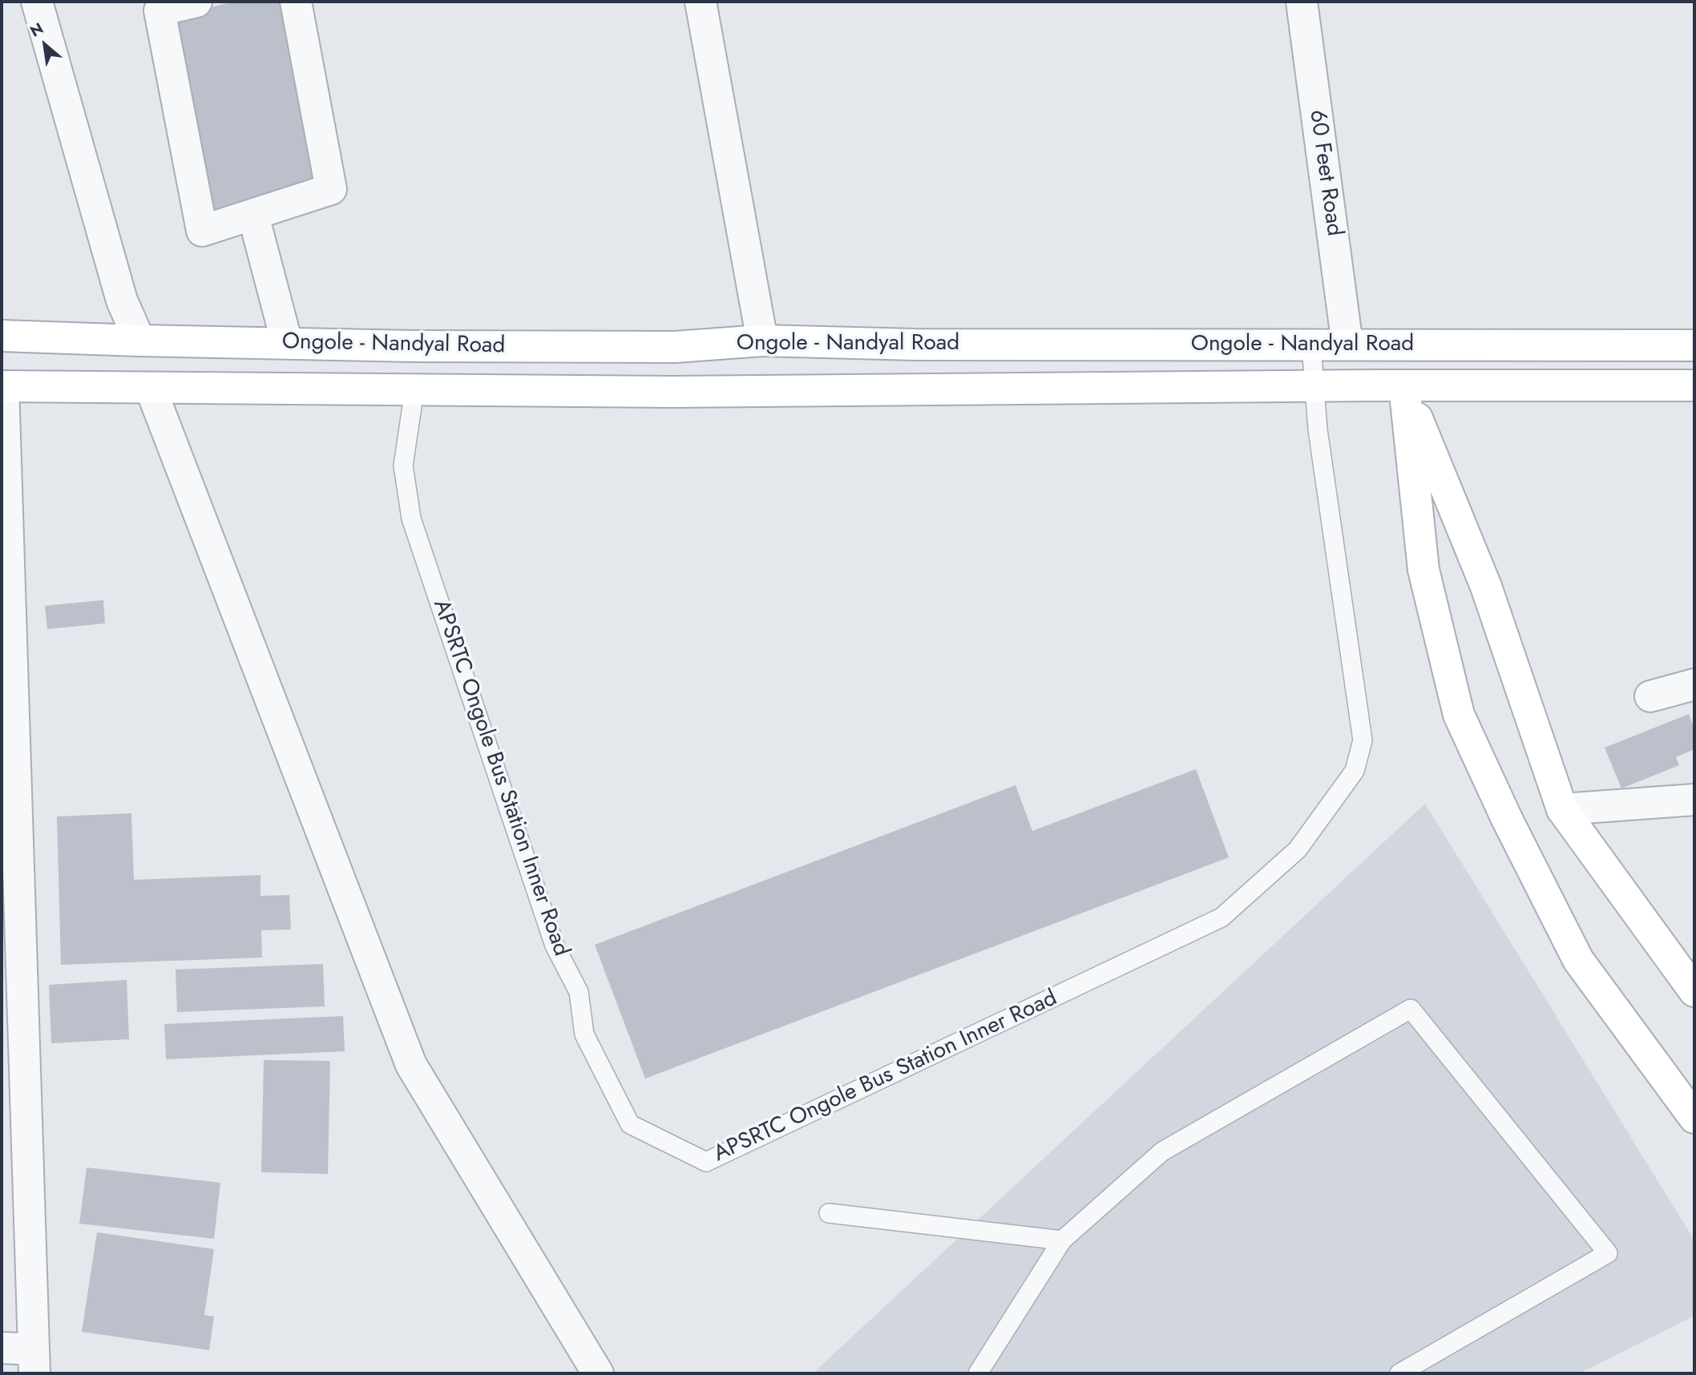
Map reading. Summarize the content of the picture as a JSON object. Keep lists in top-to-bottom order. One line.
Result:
{"streets":{"main road":["Ongole - Nandyal Road"],"street":["60 Feet Road"],"lane":["APSRTC Ongole Bus Station Inner Road"]},"crossings":[["60 Feet Road","Ongole - Nandyal Road"],["Ongole - Nandyal Road","APSRTC Ongole Bus Station Inner Road"]],"north":"top left"}
